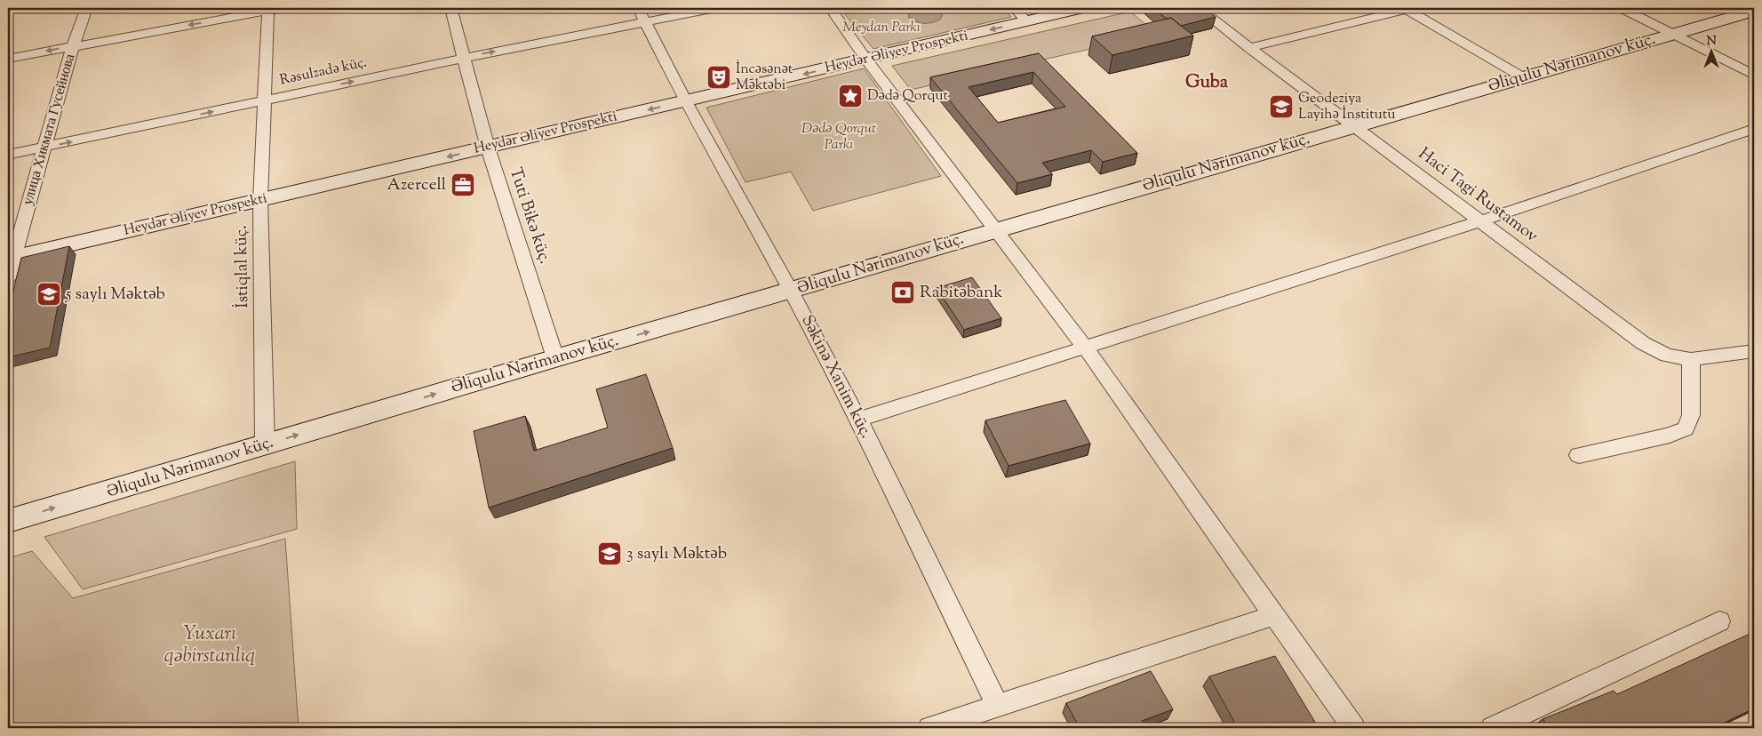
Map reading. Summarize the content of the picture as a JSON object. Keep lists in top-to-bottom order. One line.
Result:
{"streets":{"street":["Heydər Əliyev Prospekti","Əliqulu Nərimanov küç.","Rəsulzadə küç.","улица Хикмата Гусейнова","Haci Tagi Rustamov","Tuti Bikə küç.","İstiqlal küç.","Səkinə Xanim küç."]},"crossings":[["Heydər Əliyev Prospekti","улица Хикмата Гусейнова"],["Heydər Əliyev Prospekti","Tuti Bikə küç."],["Heydər Əliyev Prospekti","İstiqlal küç."],["Heydər Əliyev Prospekti","Səkinə Xanim küç."],["Əliqulu Nərimanov küç.","Haci Tagi Rustamov"],["Əliqulu Nərimanov küç.","Tuti Bikə küç."],["Əliqulu Nərimanov küç.","İstiqlal küç."],["Əliqulu Nərimanov küç.","Səkinə Xanim küç."],["Rəsulzadə küç.","улица Хикмата Гусейнова"],["Rəsulzadə küç.","Tuti Bikə küç."],["Rəsulzadə küç.","İstiqlal küç."],["Rəsulzadə küç.","Səkinə Xanim küç."]],"one_way":["Heydər Əliyev Prospekti","Əliqulu Nərimanov küç."],"districts":["Guba"],"parks":["Meydan Parkı","Dədə Qorqut Parkı","Yuxarı qəbirstanlıq"],"places":{"theatre":["İncəsənət Məktəbi"],"place":["Dədə Qorqut"],"school or university":["Geodeziya Layihə İnstitutu","5 saylı Məktəb","3 saylı Məktəb"],"office":["Azercell"],"bank":["Rabitəbank"]},"north":"top"}
